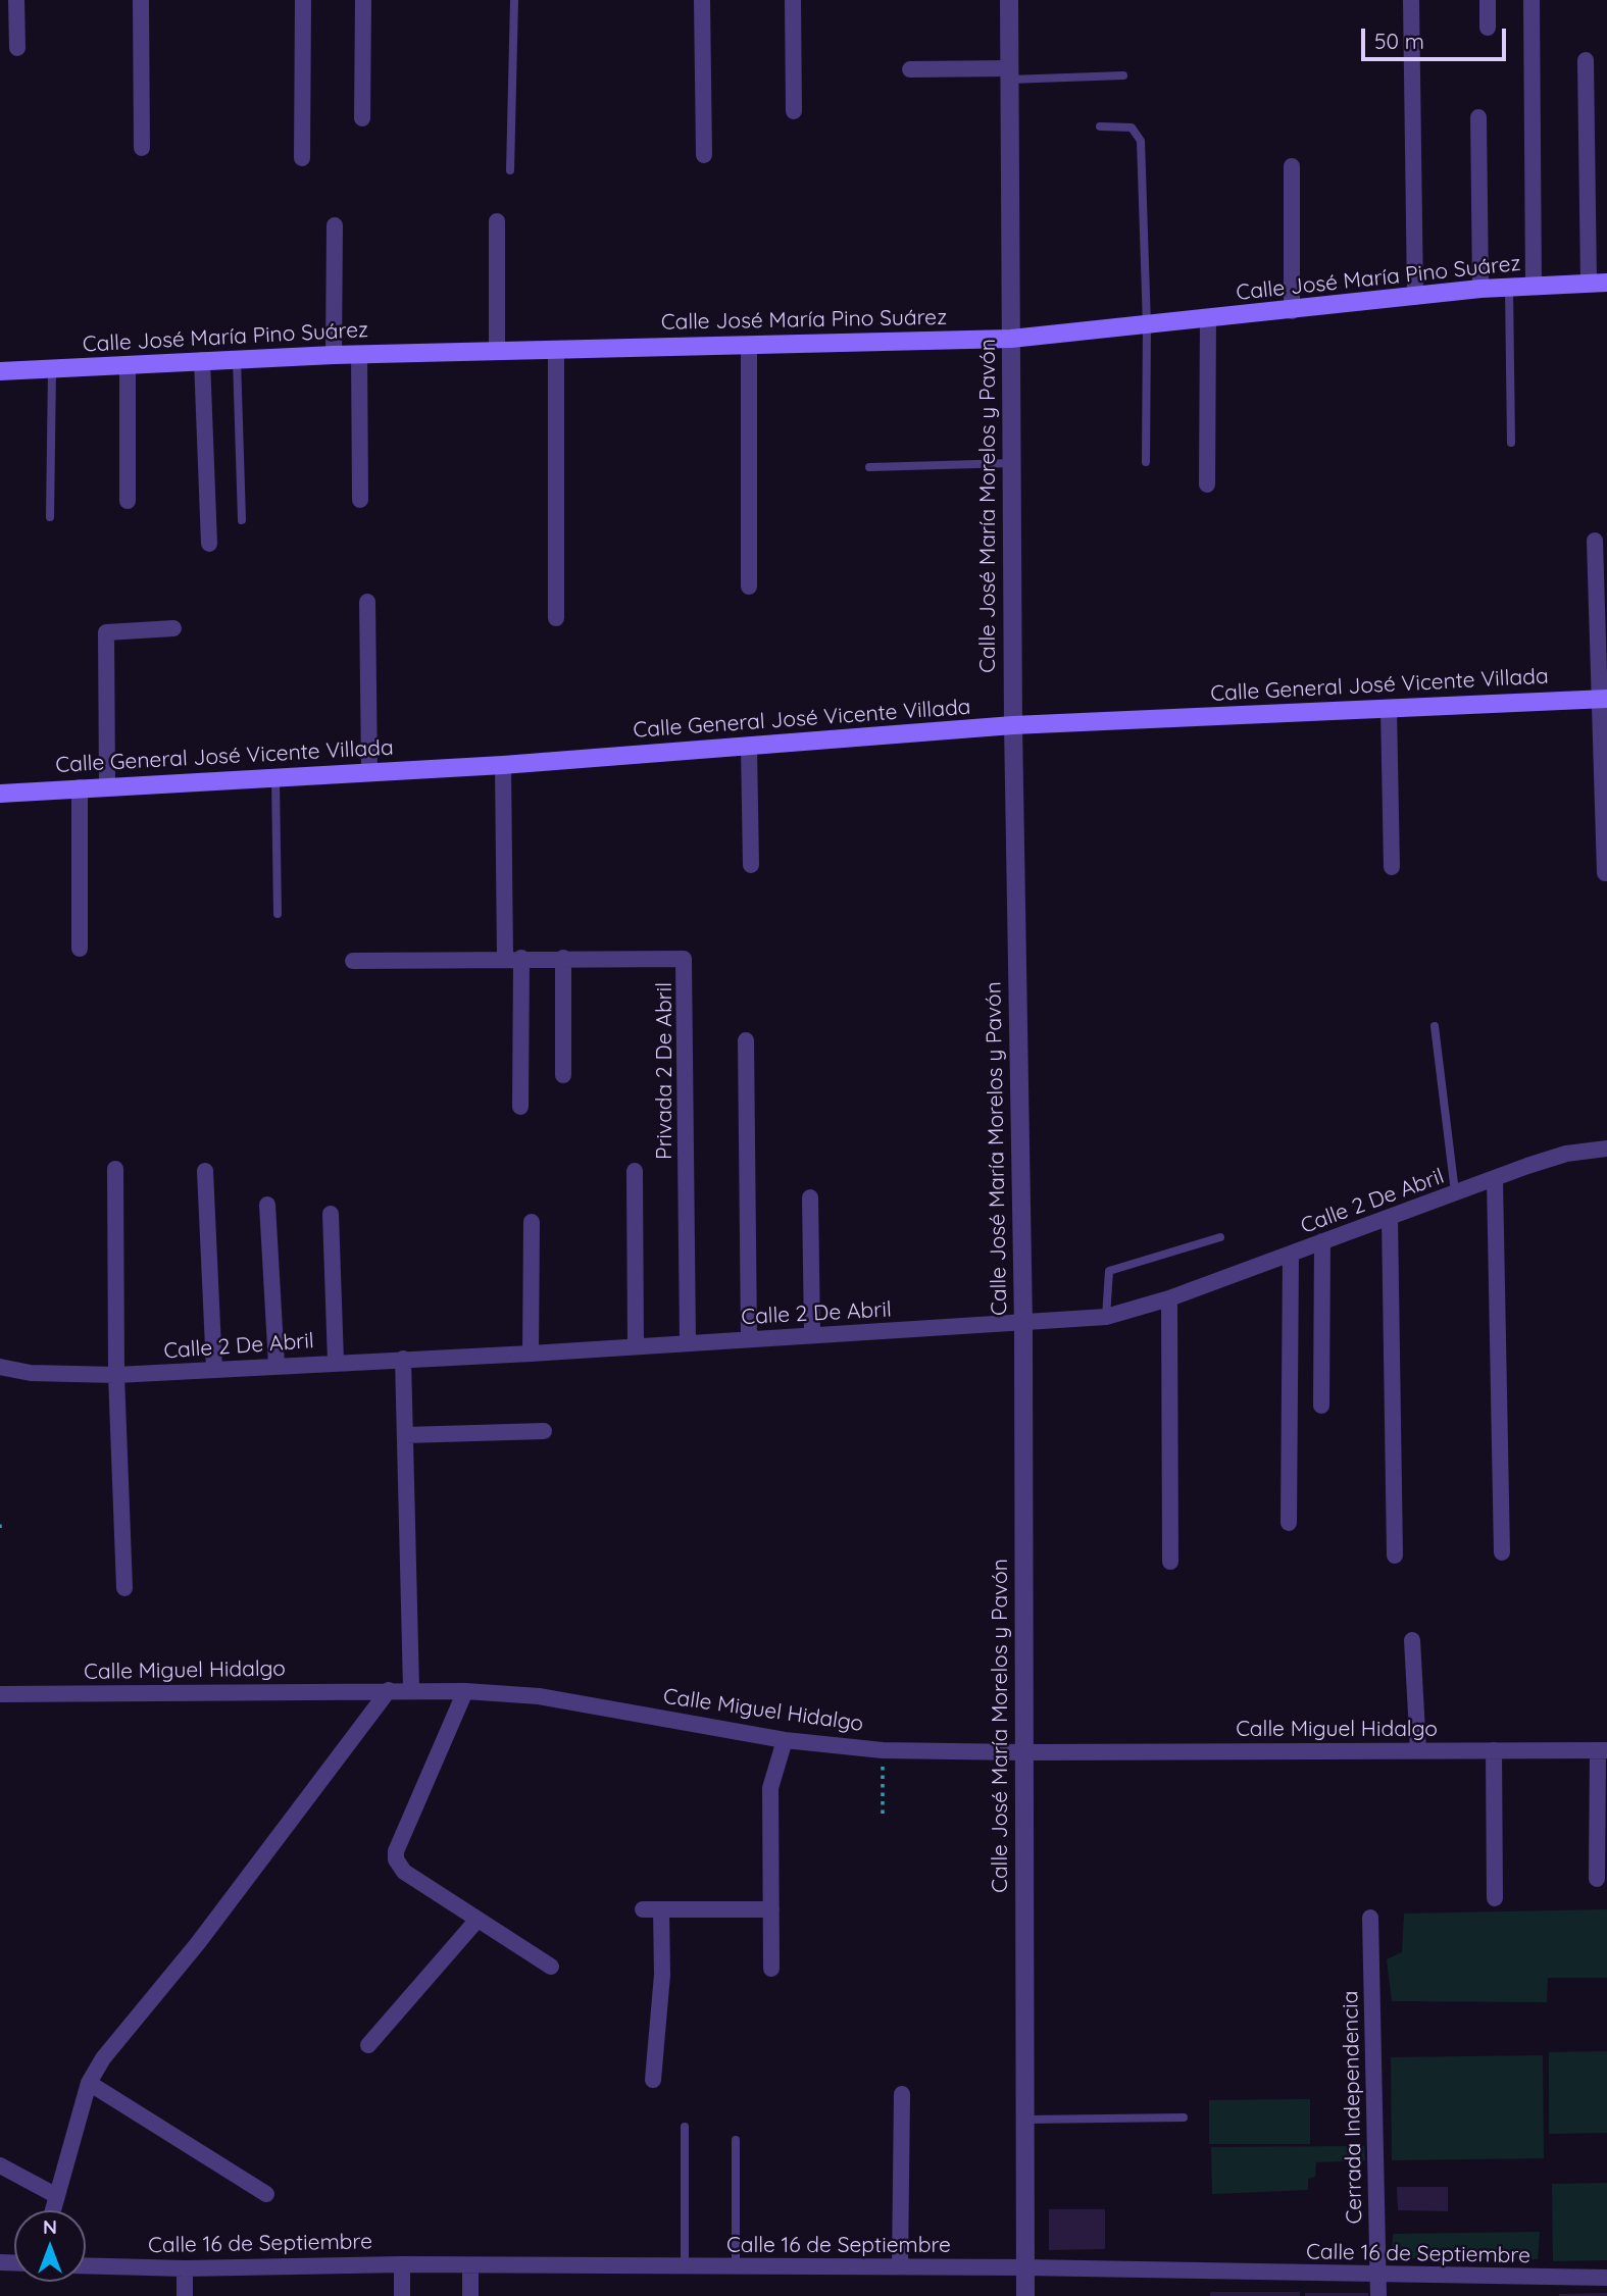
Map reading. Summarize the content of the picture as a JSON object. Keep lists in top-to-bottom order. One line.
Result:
{"streets":{"main road":["Calle José María Pino Suárez","Calle General José Vicente Villada"],"street":["Calle José María Morelos y Pavón","Privada 2 De Abril","Calle 2 De Abril","Calle Miguel Hidalgo","Cerrada Independencia","Calle 16 de Septiembre"]},"crossings":[["Calle José María Pino Suárez","Calle José María Morelos y Pavón"],["Calle José María Morelos y Pavón","Calle General José Vicente Villada"],["Calle José María Morelos y Pavón","Calle 2 De Abril"],["Calle José María Morelos y Pavón","Calle Miguel Hidalgo"],["Calle José María Morelos y Pavón","Calle 16 de Septiembre"],["Privada 2 De Abril","Calle 2 De Abril"],["Cerrada Independencia","Calle 16 de Septiembre"]],"scale_bar":"50 m","north":"top"}
